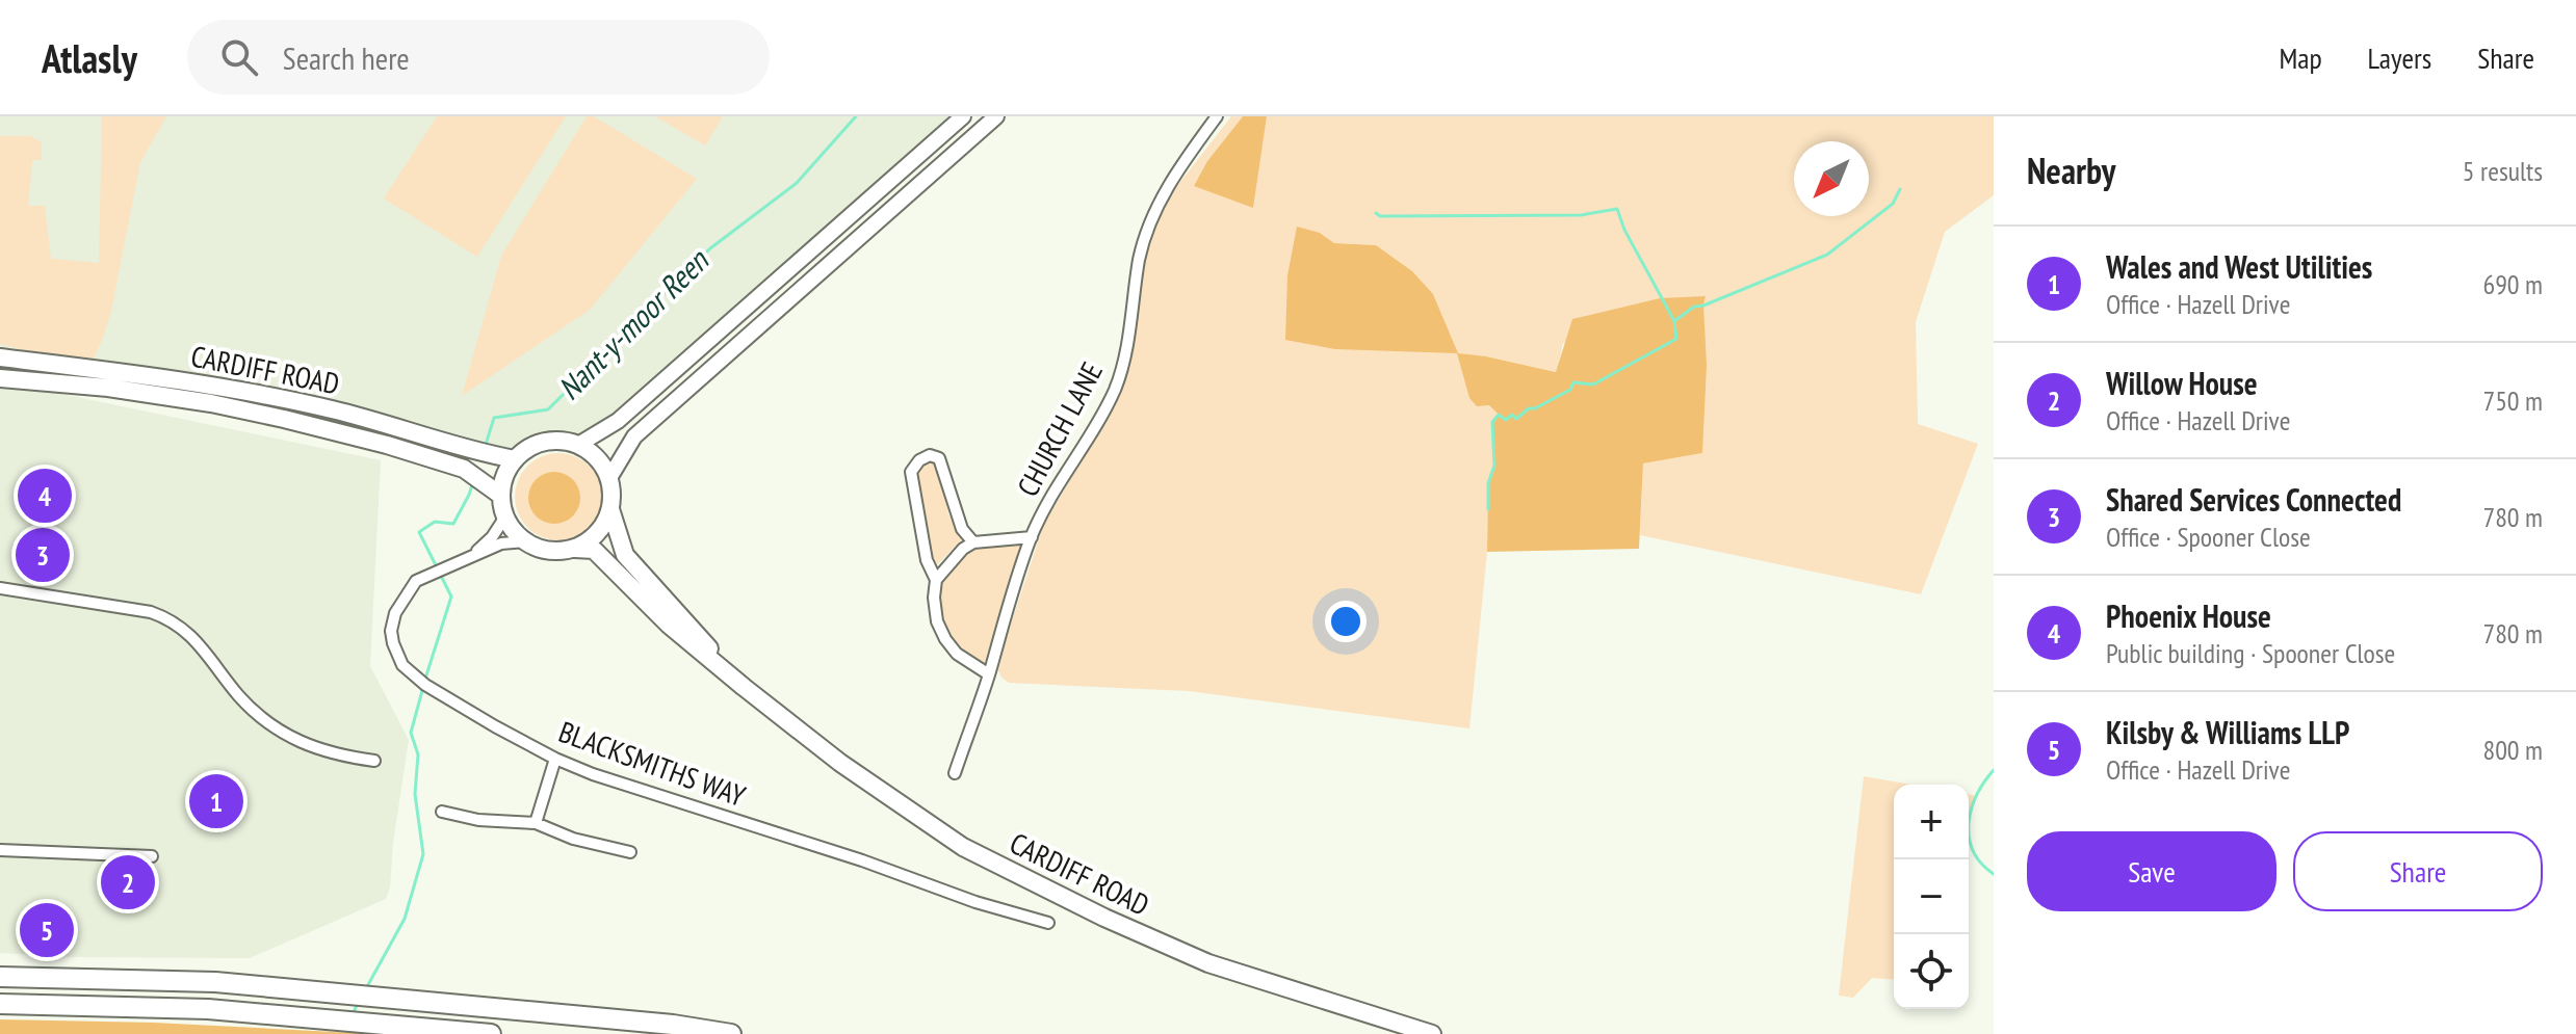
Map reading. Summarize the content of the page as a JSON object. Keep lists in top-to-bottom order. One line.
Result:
{"streets":{"main road":["CARDIFF ROAD"],"street":["CHURCH LANE","BLACKSMITHS WAY"]},"crossings":[["CARDIFF ROAD","BLACKSMITHS WAY"]],"water":["Nant-y-moor Reen"],"north":"bottom left","page":{"header":"Atlasly","search":"Search here","nav":["Map","Layers","Share"],"heading":["Nearby","5 results"],"list":[{"mark":"1","name":"Wales and West Utilities","note":"Office · Hazell Drive","value":"690 m"},{"mark":"2","name":"Willow House","note":"Office · Hazell Drive","value":"750 m"},{"mark":"3","name":"Shared Services Connected","note":"Office · Spooner Close","value":"780 m"},{"mark":"4","name":"Phoenix House","note":"Public building · Spooner Close","value":"780 m"},{"mark":"5","name":"Kilsby & Williams LLP","note":"Office · Hazell Drive","value":"800 m"}],"pins":["4","3","1","2","5"],"map_buttons":["+","−"],"buttons":["Save","Share"]}}
